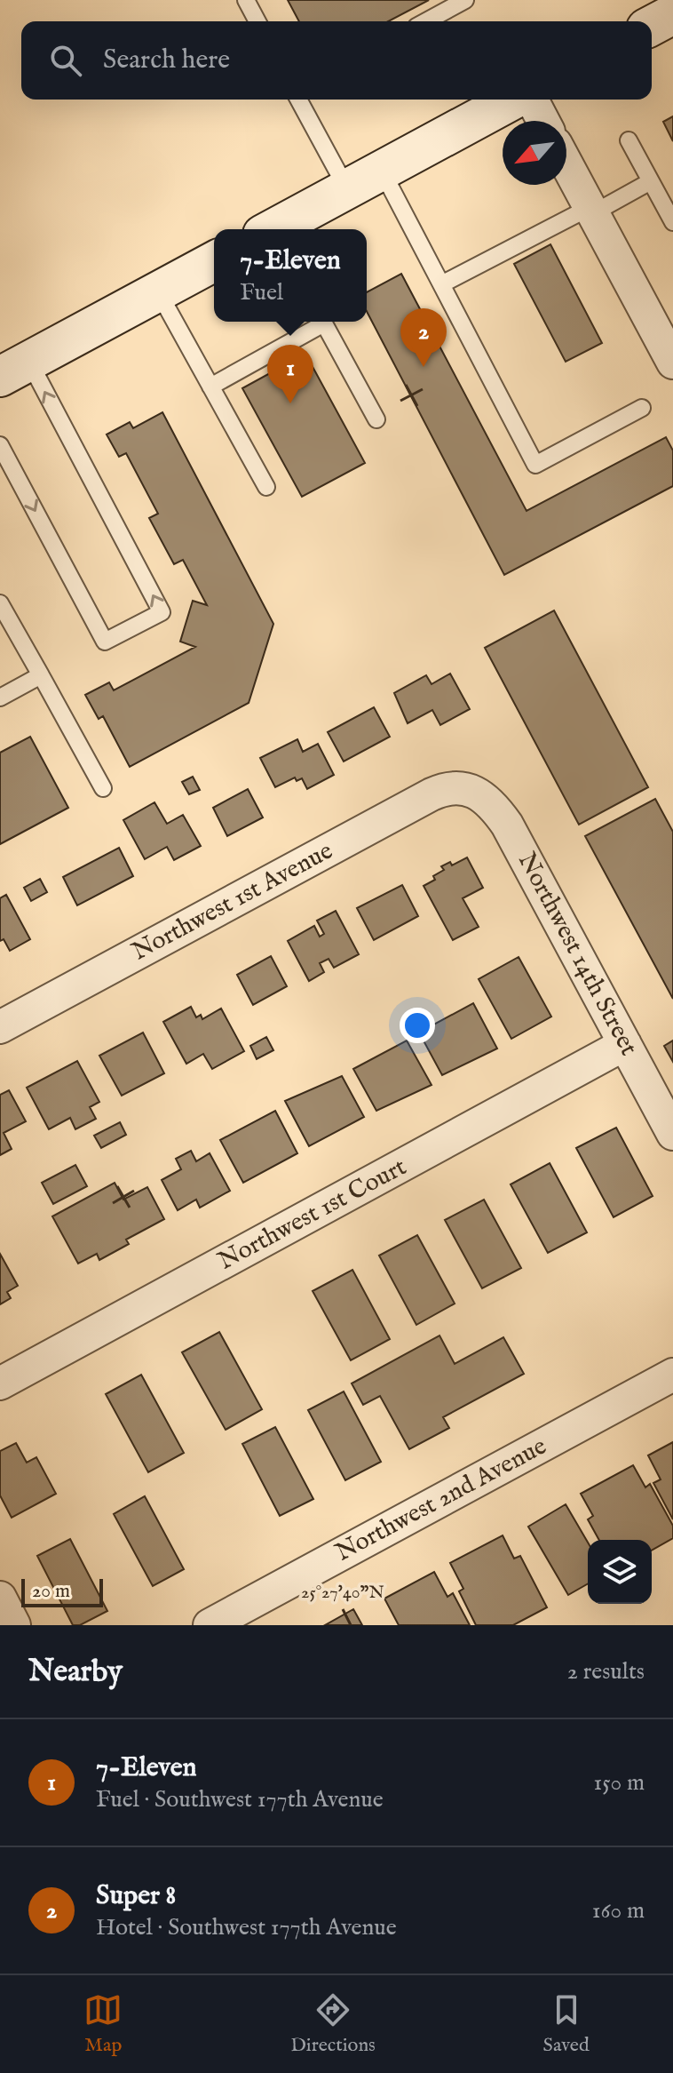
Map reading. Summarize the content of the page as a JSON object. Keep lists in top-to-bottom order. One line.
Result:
{"streets":{"street":["Northwest 1st Avenue","Northwest 14th Street","Northwest 1st Court","Northwest 2nd Avenue"]},"crossings":[["Northwest 1st Avenue","Northwest 14th Street"],["Northwest 14th Street","Northwest 1st Court"]],"scale_bar":"20 m","north":"bottom left","page":{"search":"Search here","popup":["7-Eleven","Fuel"],"pins":["2","1"],"scale":"20 m","heading":["Nearby","2 results"],"list":[{"mark":"1","name":"7-Eleven","note":"Fuel · Southwest 177th Avenue","value":"150 m"},{"mark":"2","name":"Super 8","note":"Hotel · Southwest 177th Avenue","value":"160 m"}],"nav":["Map","Directions","Saved"]},"coordinates":["25°27'40\"N"]}
